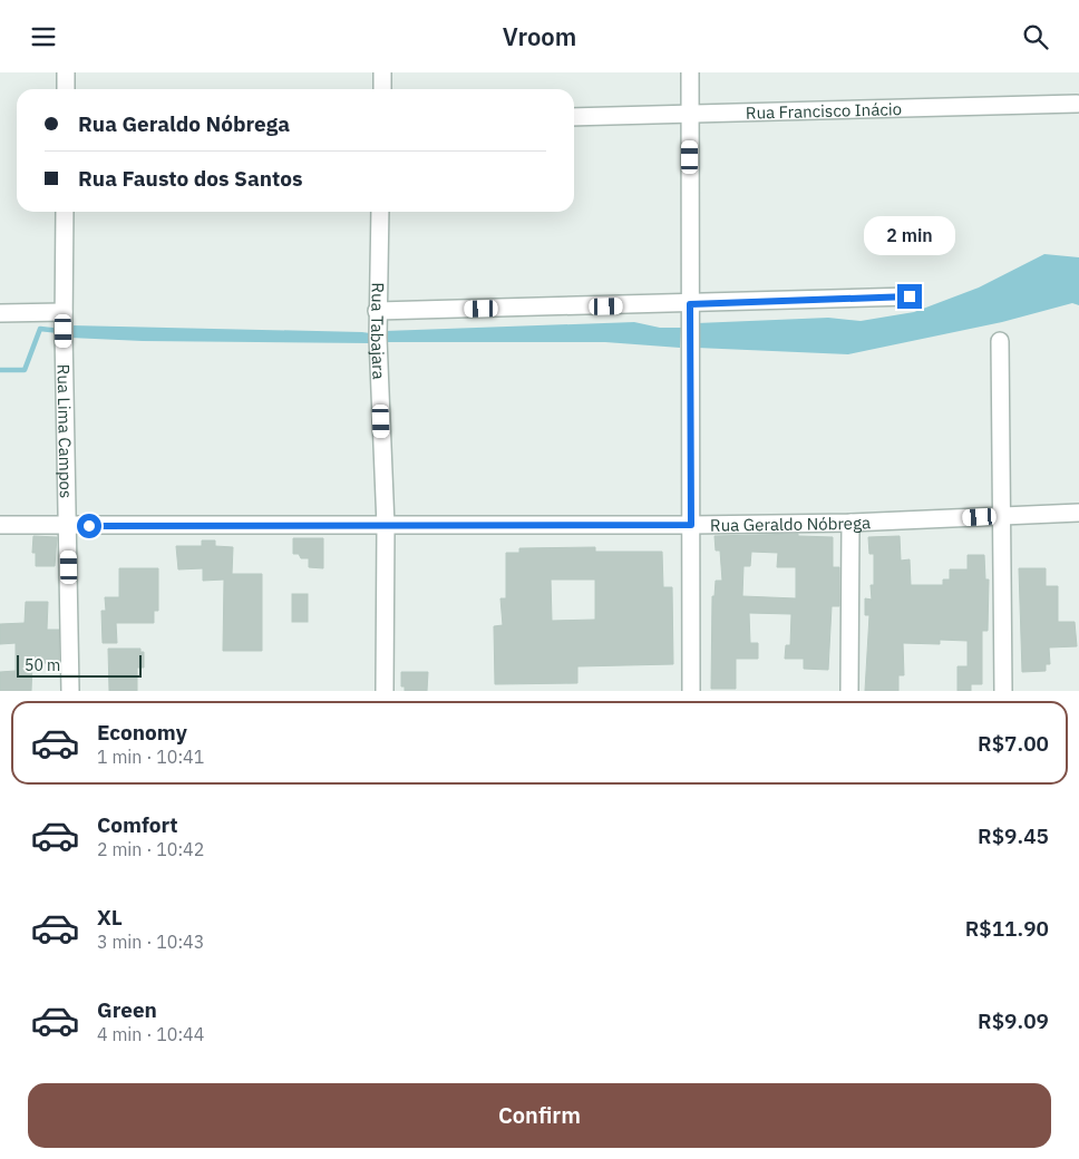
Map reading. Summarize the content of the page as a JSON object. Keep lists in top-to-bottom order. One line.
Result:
{"streets":{"street":["Rua Francisco Inácio","Rua Tabajara","Rua Lima Campos","Rua Geraldo Nóbrega"]},"crossings":[["Rua Tabajara","Rua Geraldo Nóbrega"],["Rua Lima Campos","Rua Geraldo Nóbrega"]],"scale_bar":"50 m","page":{"header":"Vroom","banner":["Rua Geraldo Nóbrega","Rua Fausto dos Santos"],"bubble":"2 min","scale":"50 m","list":[{"name":"Economy","note":"1 min · 10:41","value":"R$7.00"},{"name":"Comfort","note":"2 min · 10:42","value":"R$9.45"},{"name":"XL","note":"3 min · 10:43","value":"R$11.90"},{"name":"Green","note":"4 min · 10:44","value":"R$9.09"}],"buttons":"Confirm"}}
